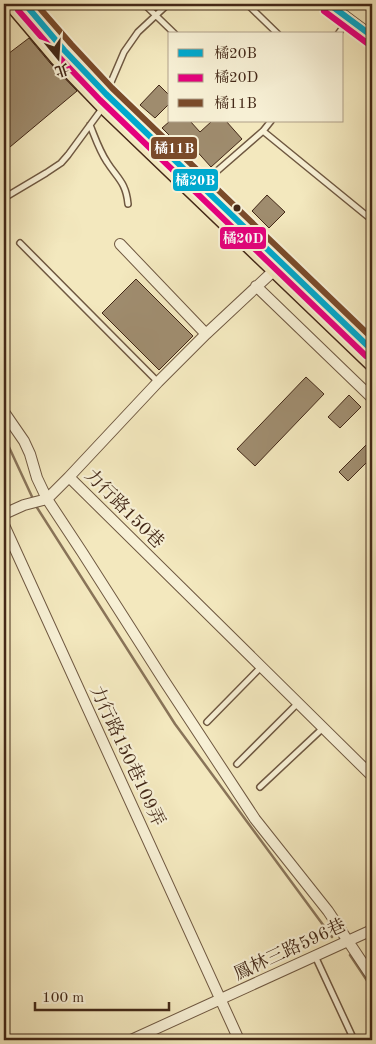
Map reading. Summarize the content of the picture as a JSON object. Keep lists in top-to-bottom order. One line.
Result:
{"streets":{"street":["力行路150巷","力行路150巷109弄","鳳林三路596巷"]},"crossings":[["力行路150巷109弄","鳳林三路596巷"]],"lines":["transit line 橘20B","transit line 橘11B","transit line 橘20D"],"legend":["橘20B","橘20D","橘11B"],"scale_bar":"100 m","north":"bottom"}
